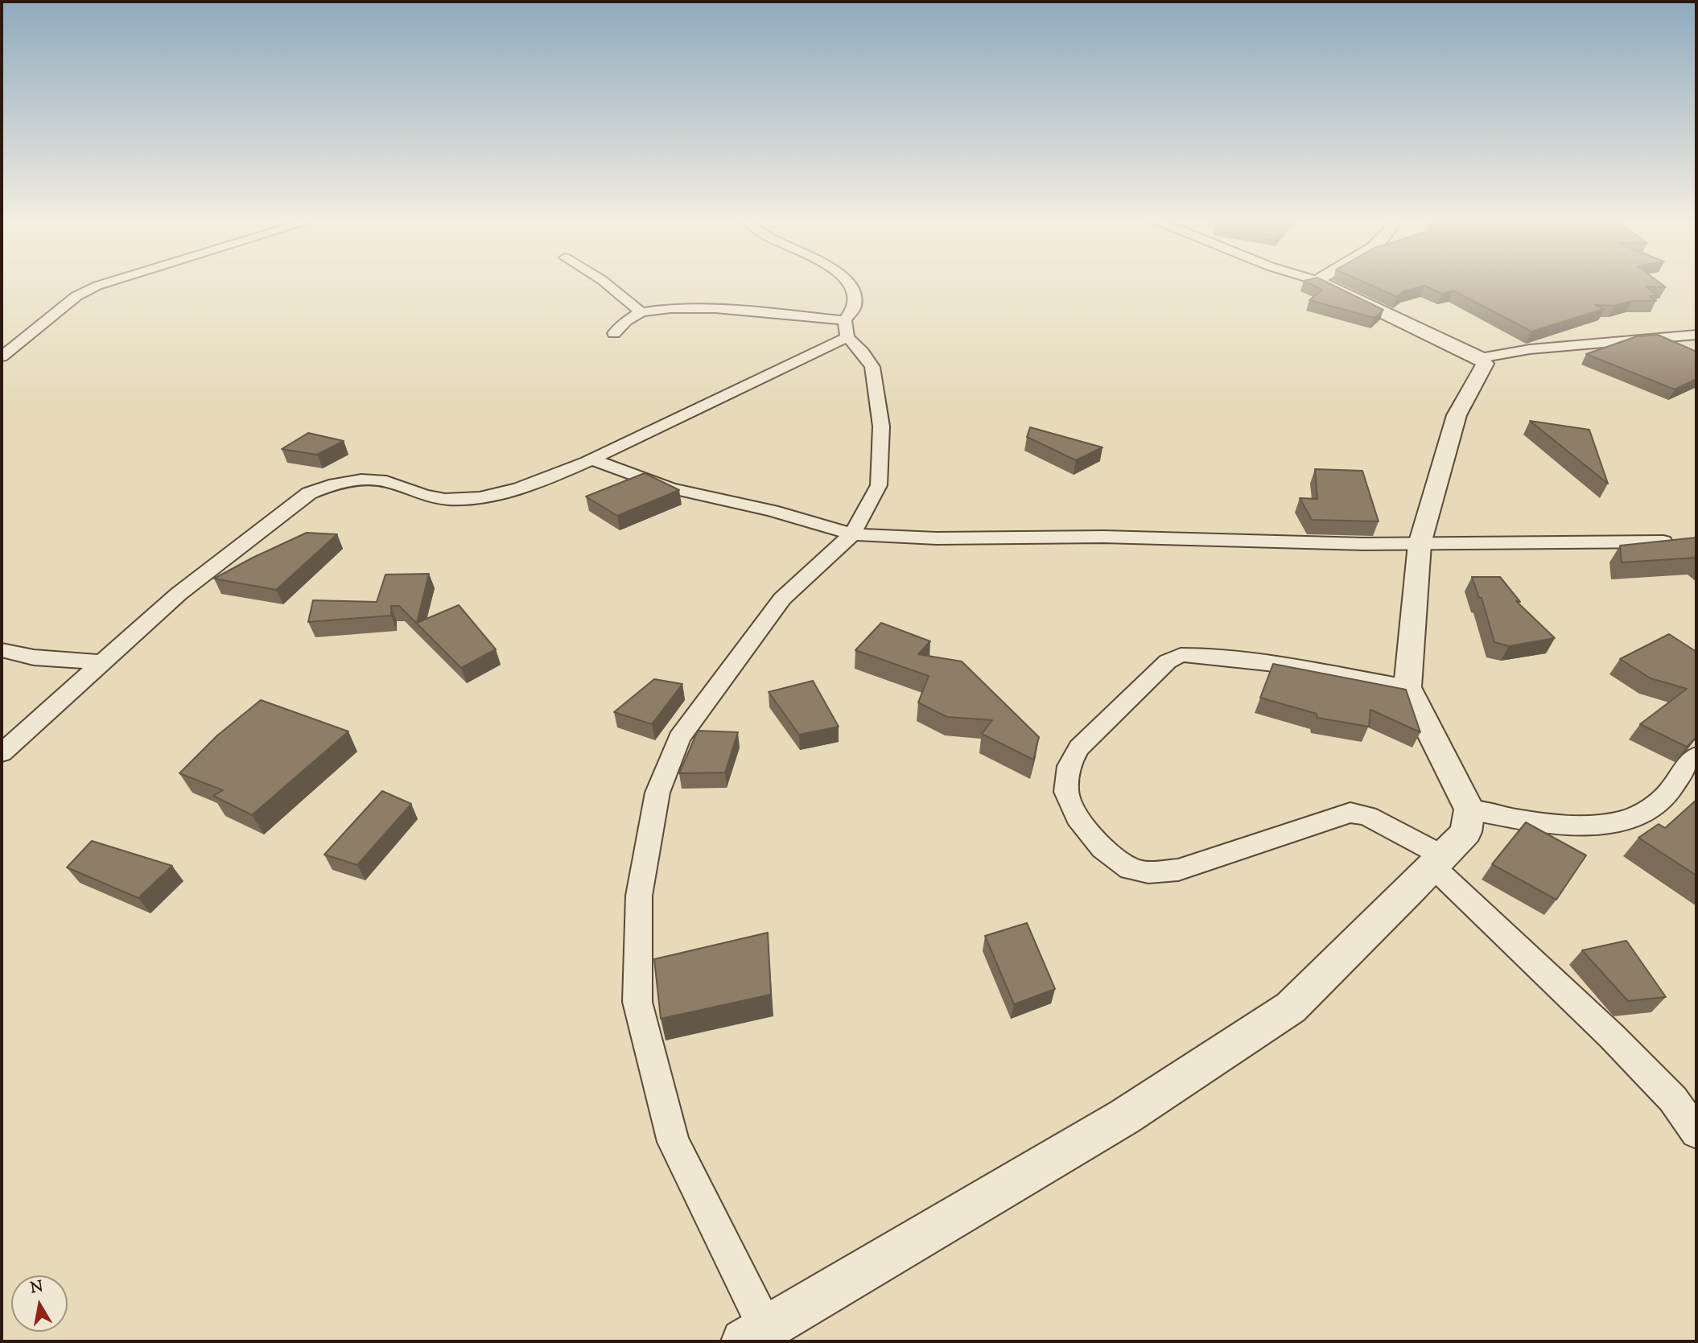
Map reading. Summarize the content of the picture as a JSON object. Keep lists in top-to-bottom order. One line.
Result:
{"north":"top"}
